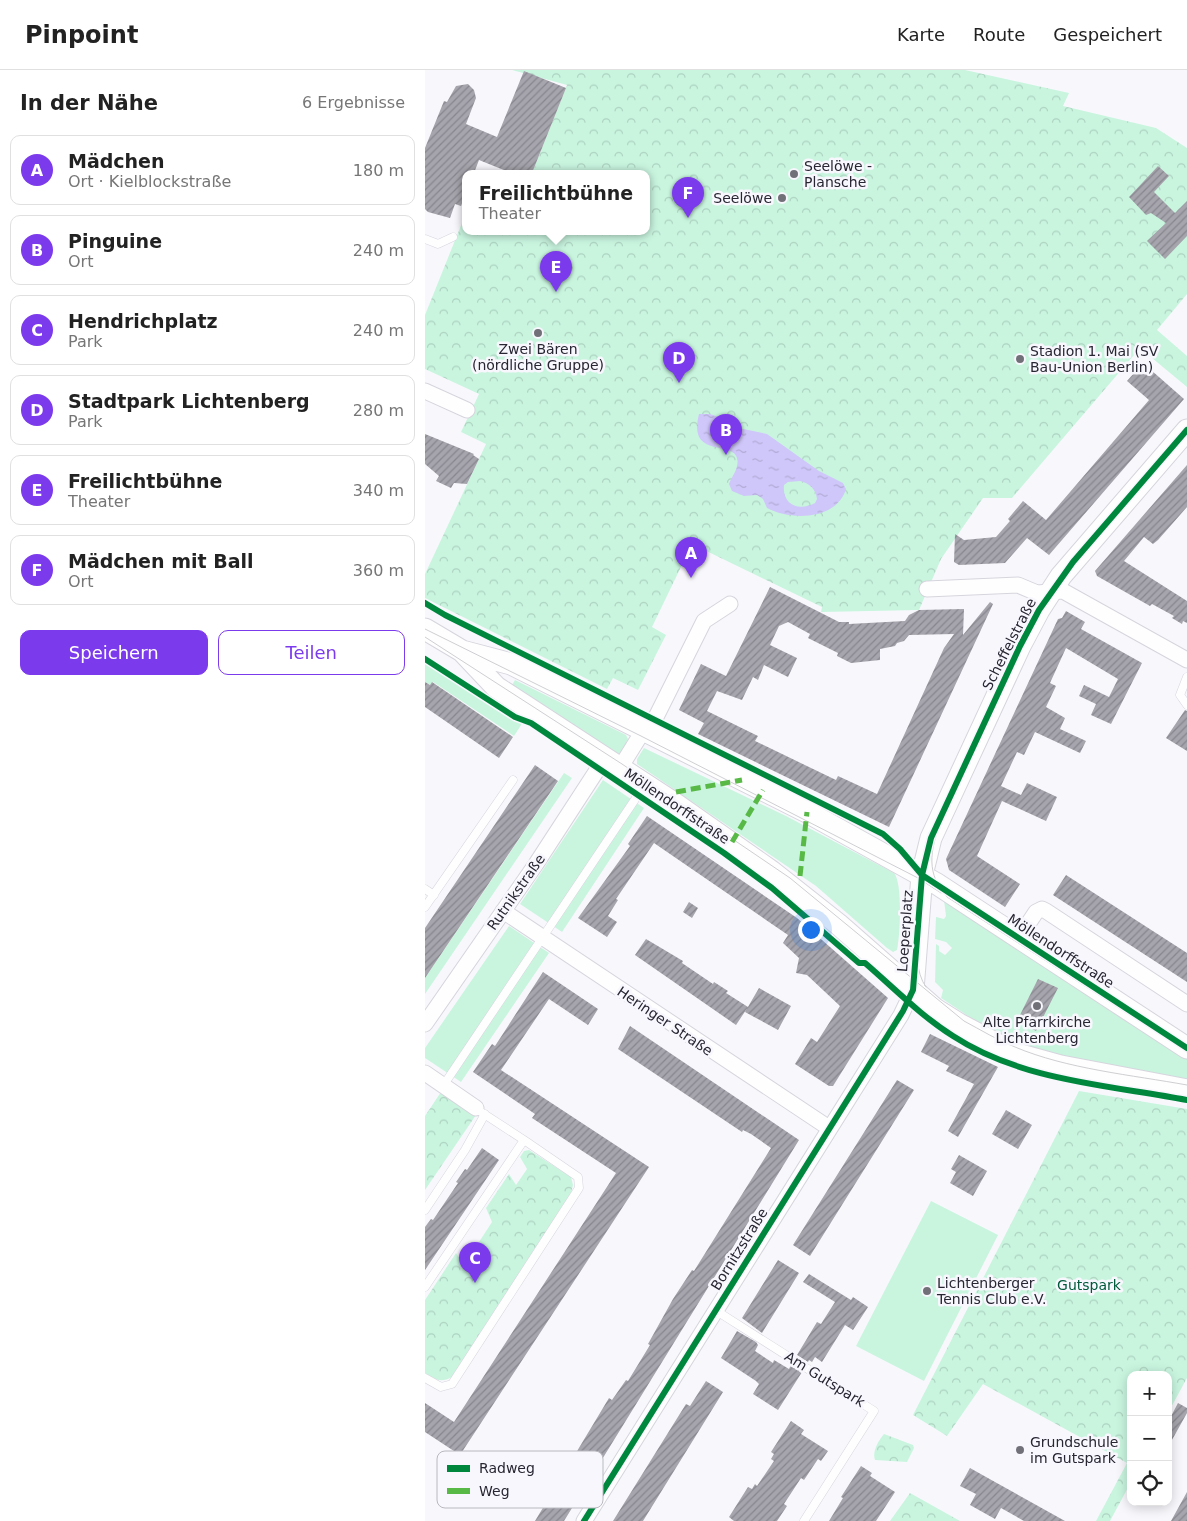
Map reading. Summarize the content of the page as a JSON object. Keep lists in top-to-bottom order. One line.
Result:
{"streets":{"main road":["Scheffelstraße","Möllendorffstraße","Loeperplatz"],"street":["Rutnikstraße","Heringer Straße","Bornitzstraße"],"lane":["Am Gutspark"]},"crossings":[["Scheffelstraße","Möllendorffstraße"],["Scheffelstraße","Loeperplatz"],["Möllendorffstraße","Rutnikstraße"],["Möllendorffstraße","Loeperplatz"],["Möllendorffstraße","Bornitzstraße"],["Rutnikstraße","Heringer Straße"],["Loeperplatz","Bornitzstraße"],["Heringer Straße","Bornitzstraße"],["Bornitzstraße","Am Gutspark"]],"parks":["Gutspark"],"places":["Seelöwe - Plansche","Seelöwe","Zwei Bären (nördliche Gruppe)","Stadion 1. Mai (SV Bau-Union Berlin)","Alte Pfarrkirche Lichtenberg","Lichtenberger Tennis Club e.V.","Grundschule im Gutspark"],"legend":["Radweg","Weg"],"page":{"header":"Pinpoint","nav":["Karte","Route","Gespeichert"],"heading":["In der Nähe","6 Ergebnisse"],"list":[{"mark":"A","name":"Mädchen","note":"Ort · Kielblockstraße","value":"180 m"},{"mark":"B","name":"Pinguine","note":"Ort","value":"240 m"},{"mark":"C","name":"Hendrichplatz","note":"Park","value":"240 m"},{"mark":"D","name":"Stadtpark Lichtenberg","note":"Park","value":"280 m"},{"mark":"E","name":"Freilichtbühne","note":"Theater","value":"340 m"},{"mark":"F","name":"Mädchen mit Ball","note":"Ort","value":"360 m"}],"popup":["Freilichtbühne","Theater"],"pins":["F","E","D","B","A","C"],"buttons":["Speichern","Teilen"],"map_buttons":["+","−"]}}
